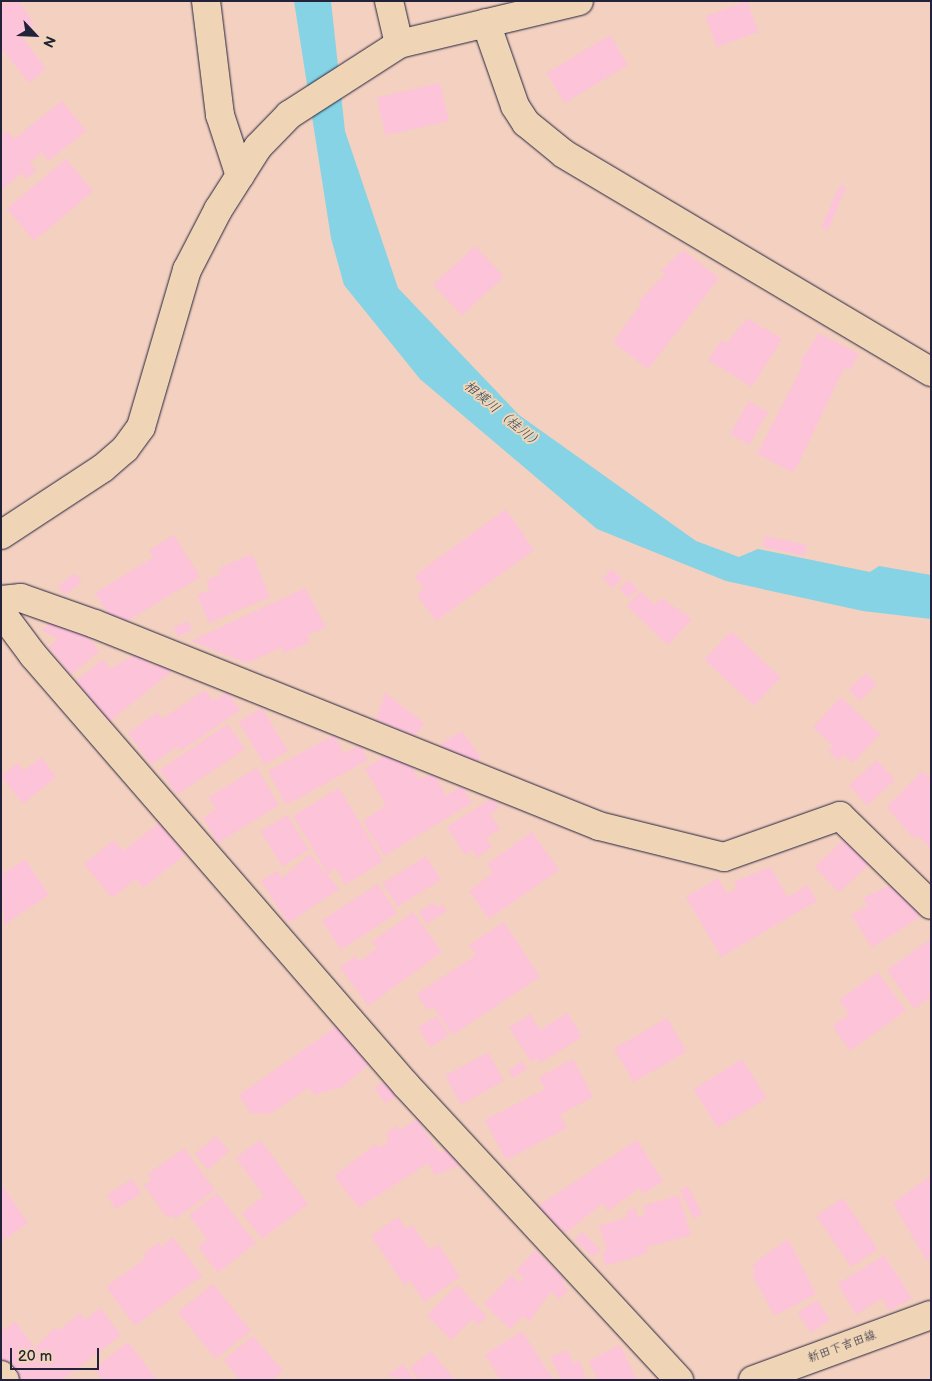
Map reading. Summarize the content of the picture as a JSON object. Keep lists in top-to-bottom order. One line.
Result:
{"streets":{"street":["新田下吉田線"]},"water":["相模川（桂川）"],"scale_bar":"20 m","north":"bottom right"}
